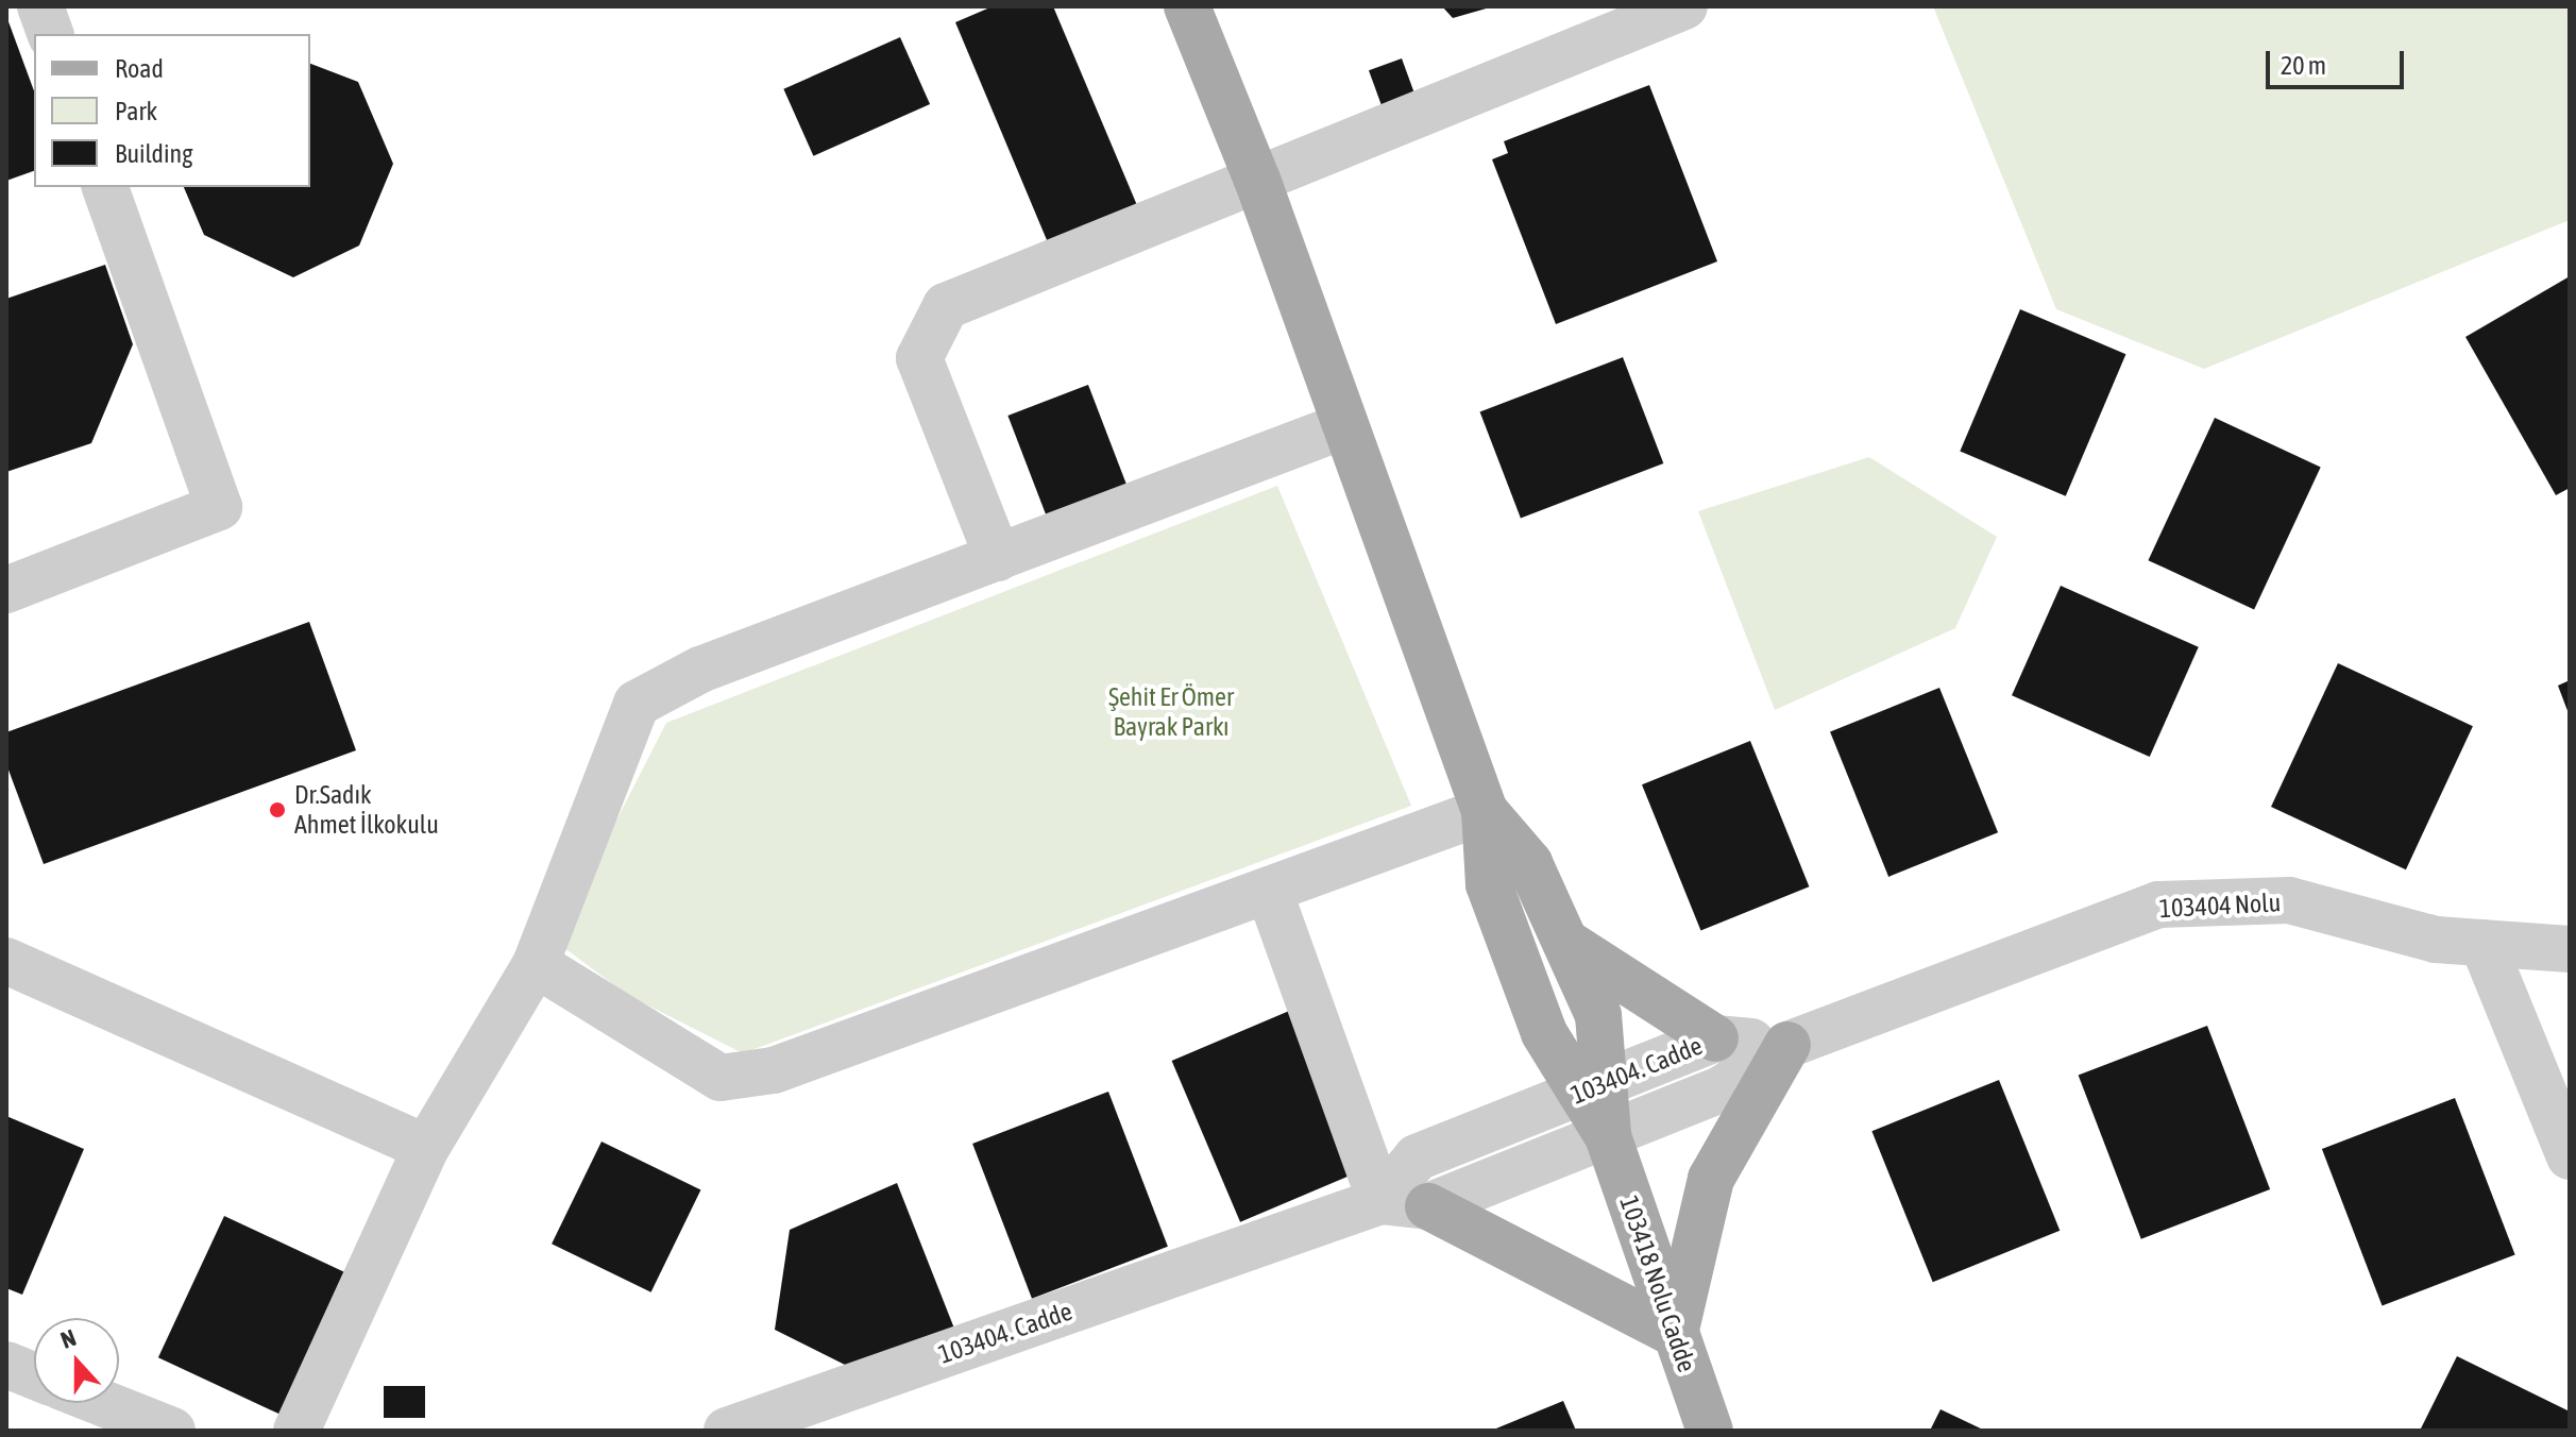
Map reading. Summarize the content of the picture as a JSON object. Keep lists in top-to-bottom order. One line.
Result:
{"streets":{"main road":["103418 Nolu Cadde"],"street":["103404 Nolu","103404. Cadde"]},"crossings":[["103404 Nolu","103404. Cadde"],["103404. Cadde","103418 Nolu Cadde"]],"parks":["Şehit Er Ömer Bayrak Parkı"],"places":["Dr.Sadık Ahmet İlkokulu"],"legend":["Road","Park","Building"],"scale_bar":"20 m","north":"top"}
